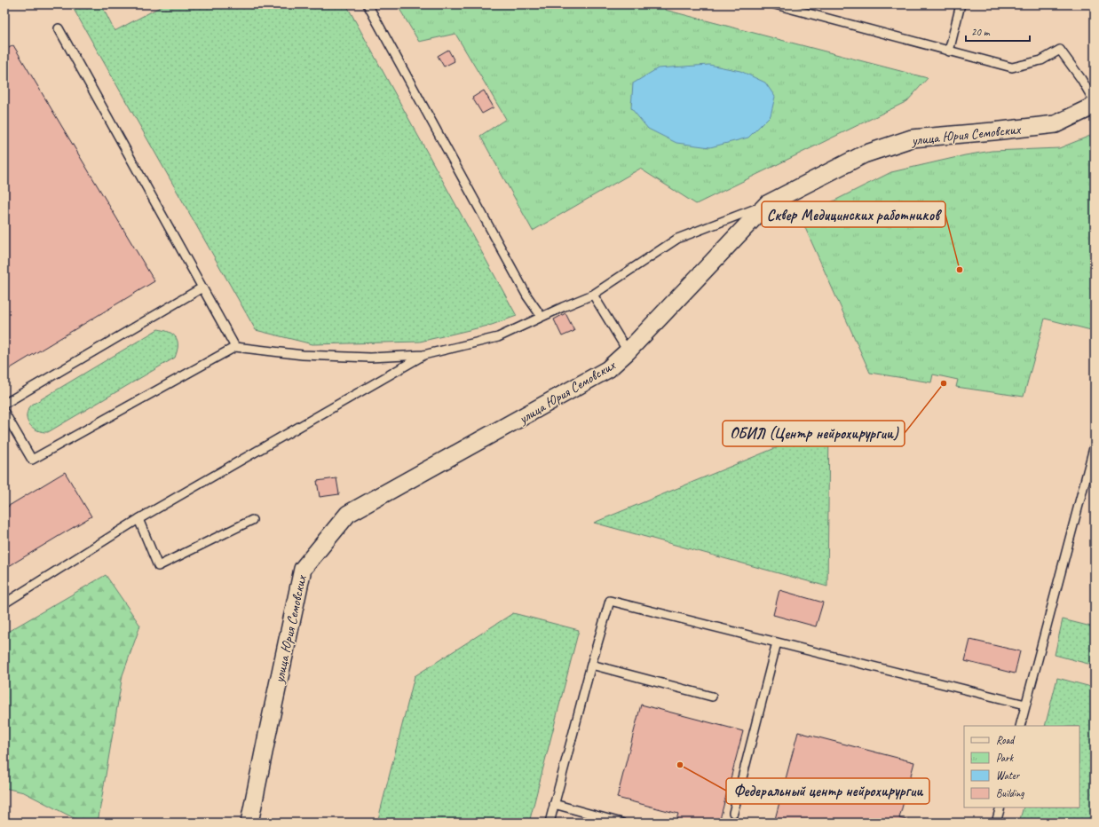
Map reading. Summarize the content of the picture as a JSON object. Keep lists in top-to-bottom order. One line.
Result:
{"streets":{"street":["улица Юрия Семовских"]},"places":["Сквер Медицинских работников","ОБИЛ (Центр нейрохирургии)","Федеральный центр нейрохирургии"],"legend":["Road","Park","Water","Building"],"scale_bar":"20 m"}
